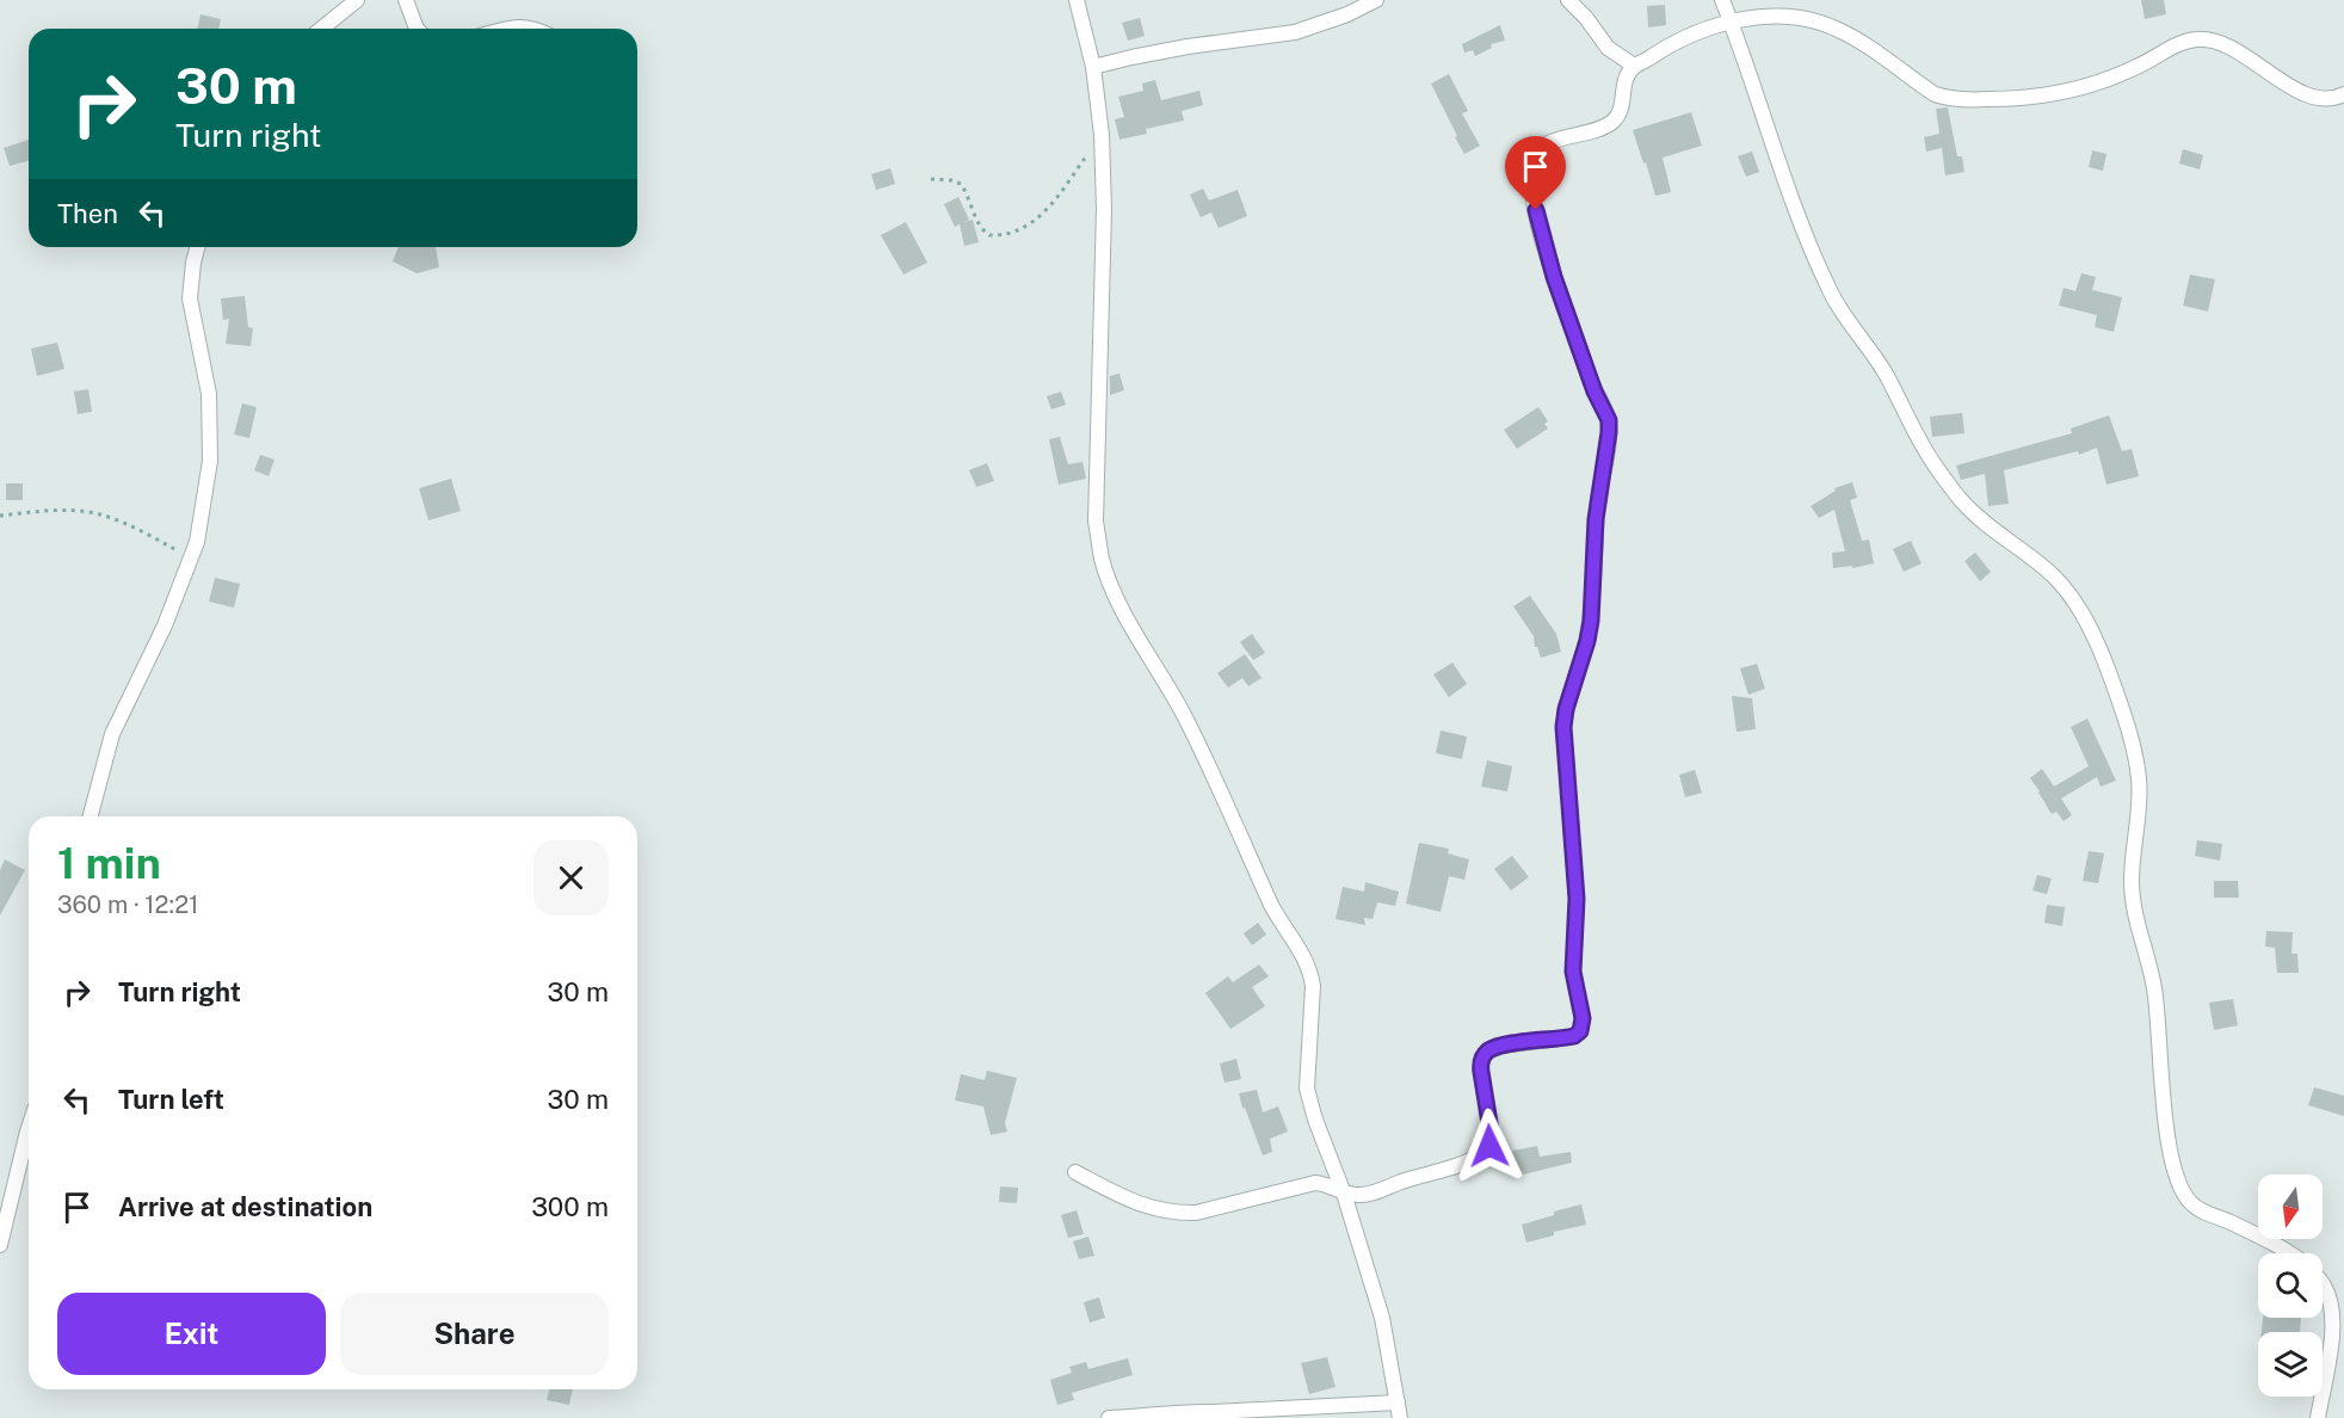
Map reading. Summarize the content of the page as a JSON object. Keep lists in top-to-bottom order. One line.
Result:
{"north":"bottom","page":{"turn":["30 m","Turn right"],"then":"Then","heading":["1 min","360 m · 12:21"],"list":[{"name":"Turn right","value":"30 m"},{"name":"Turn left","value":"30 m"},{"name":"Arrive at destination","value":"300 m"}],"buttons":["Exit","Share"]}}
